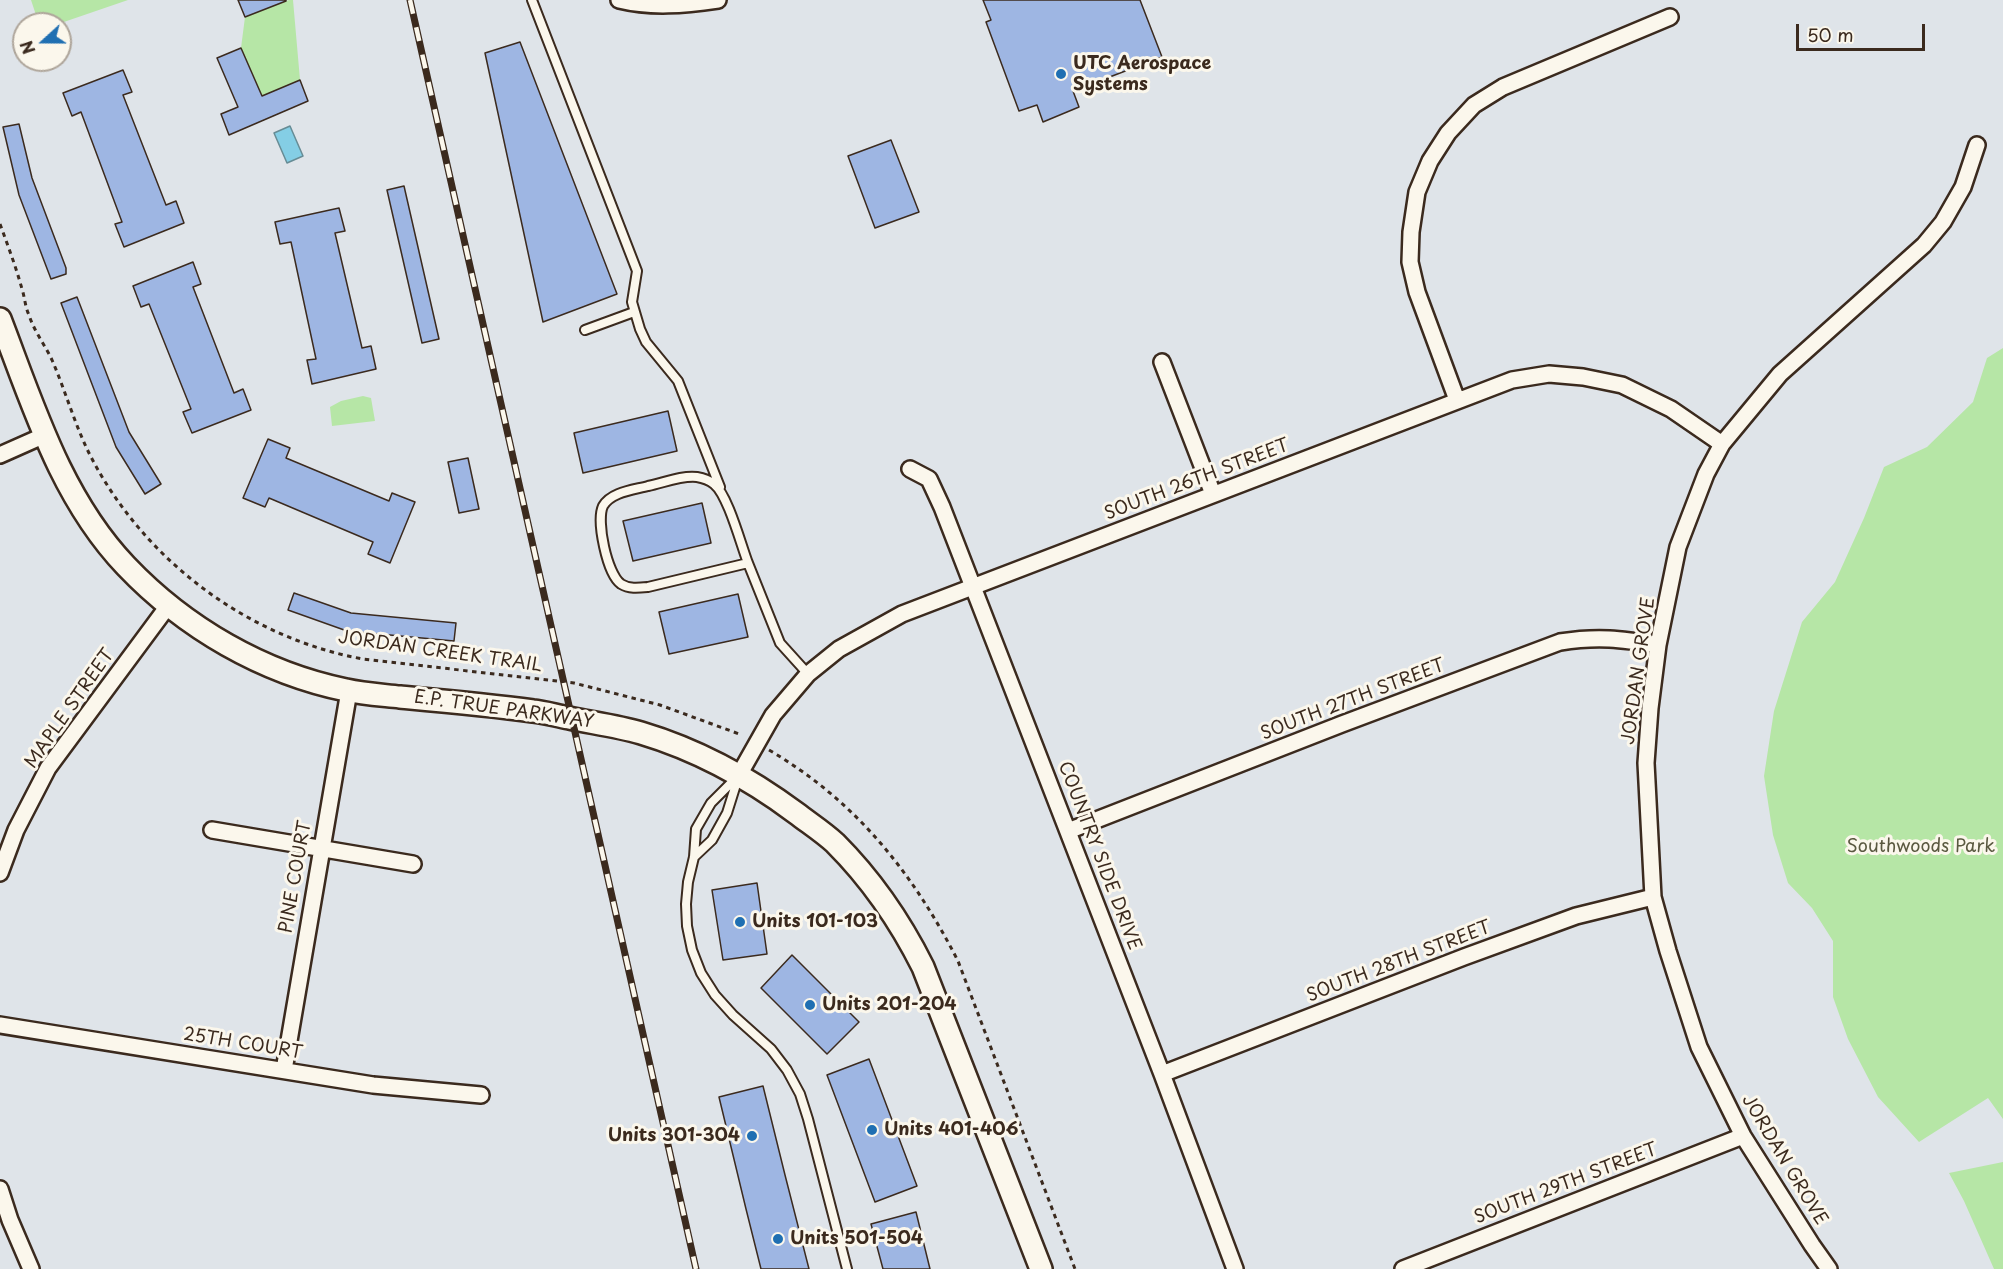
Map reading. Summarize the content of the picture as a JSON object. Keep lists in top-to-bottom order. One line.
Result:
{"streets":{"main road":["E.P. TRUE PARKWAY"],"street":["SOUTH 26TH STREET","JORDAN GROVE","SOUTH 27TH STREET","MAPLE STREET","COUNTRY SIDE DRIVE","PINE COURT","SOUTH 28TH STREET","25TH COURT","SOUTH 29TH STREET"],"path":["JORDAN CREEK TRAIL"]},"crossings":[["SOUTH 26TH STREET","JORDAN GROVE"],["SOUTH 26TH STREET","E.P. TRUE PARKWAY"],["SOUTH 26TH STREET","COUNTRY SIDE DRIVE"],["JORDAN GROVE","SOUTH 27TH STREET"],["JORDAN GROVE","SOUTH 28TH STREET"],["JORDAN GROVE","SOUTH 29TH STREET"],["SOUTH 27TH STREET","COUNTRY SIDE DRIVE"],["MAPLE STREET","E.P. TRUE PARKWAY"],["E.P. TRUE PARKWAY","PINE COURT"],["COUNTRY SIDE DRIVE","SOUTH 28TH STREET"],["PINE COURT","25TH COURT"]],"parks":["Southwoods Park"],"places":["UTC Aerospace Systems","Units 101-103","Units 201-204","Units 401-406","Units 301-304","Units 501-504"],"scale_bar":"50 m","north":"left"}
